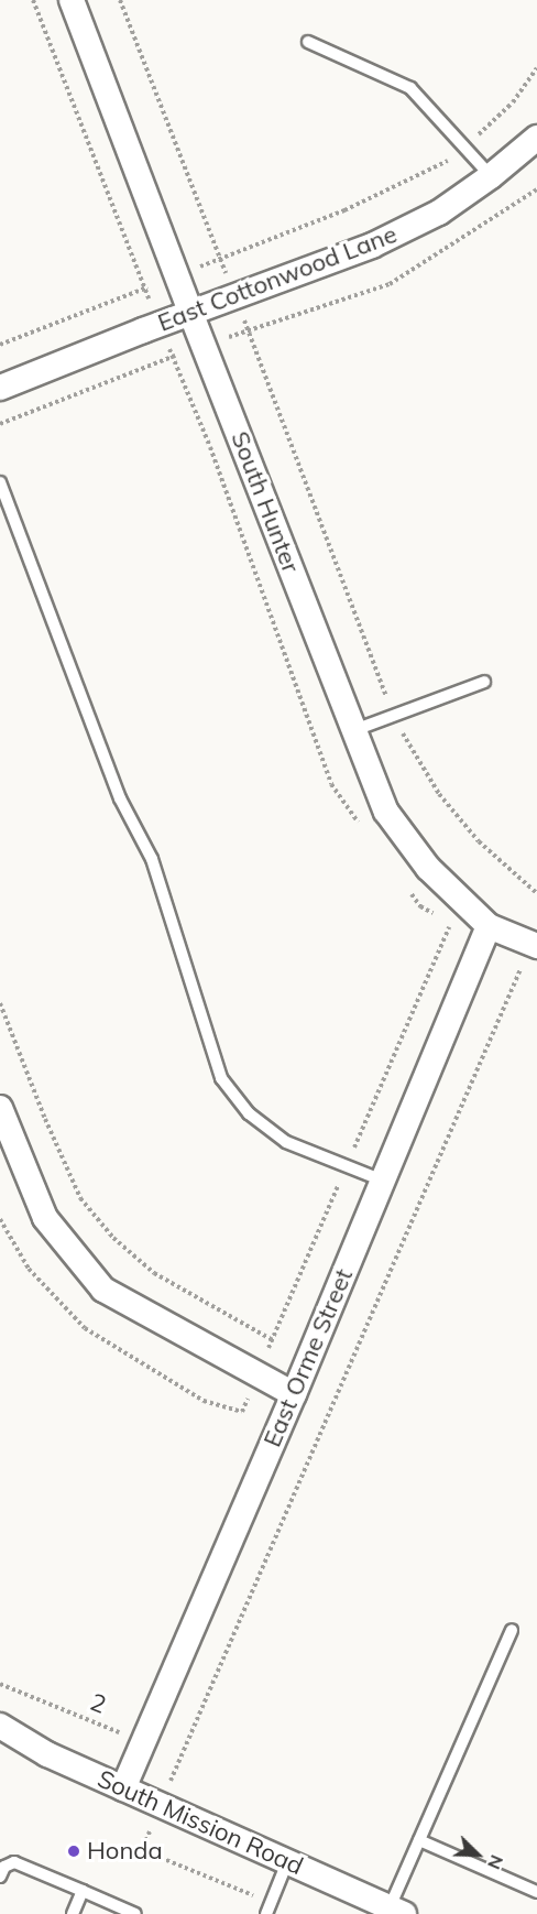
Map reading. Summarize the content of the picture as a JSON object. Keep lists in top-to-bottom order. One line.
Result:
{"streets":{"street":["East Cottonwood Lane","South Hunter","East Orme Street","South Mission Road"],"path":["2"]},"crossings":[["East Cottonwood Lane","South Hunter"],["South Hunter","East Orme Street"],["East Orme Street","2"],["East Orme Street","South Mission Road"]],"places":["Honda"],"north":"bottom right"}
